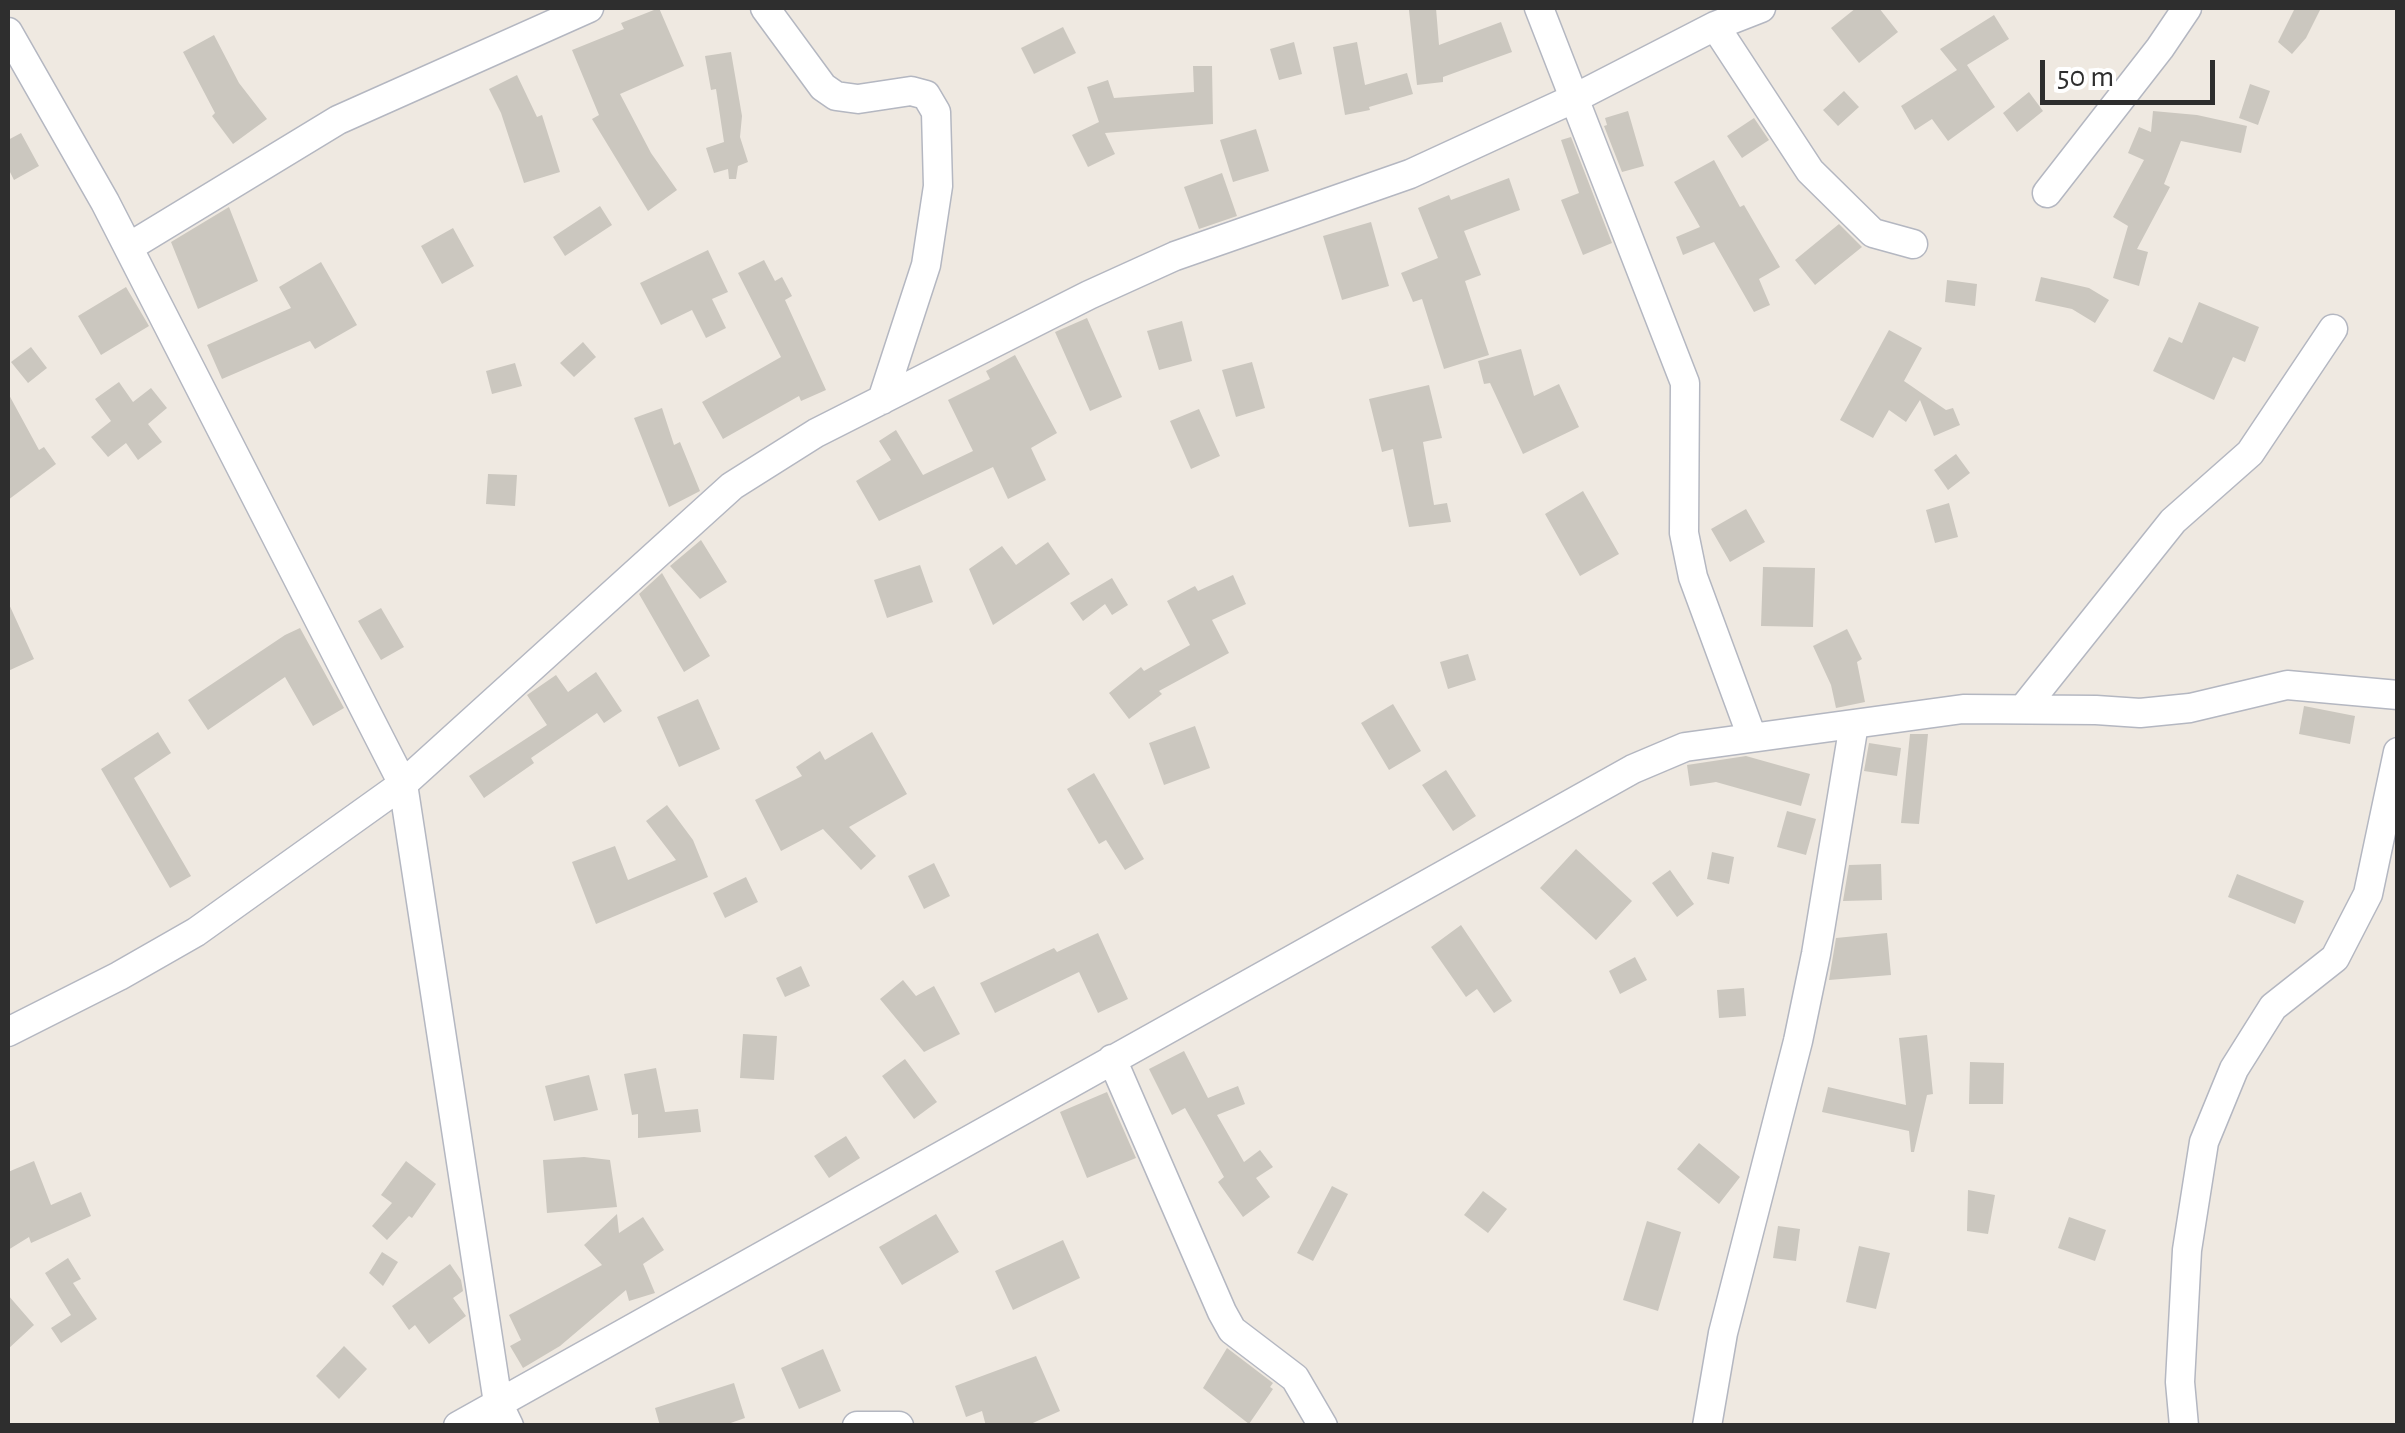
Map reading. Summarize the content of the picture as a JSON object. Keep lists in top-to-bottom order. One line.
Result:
{"scale_bar":"50 m"}
